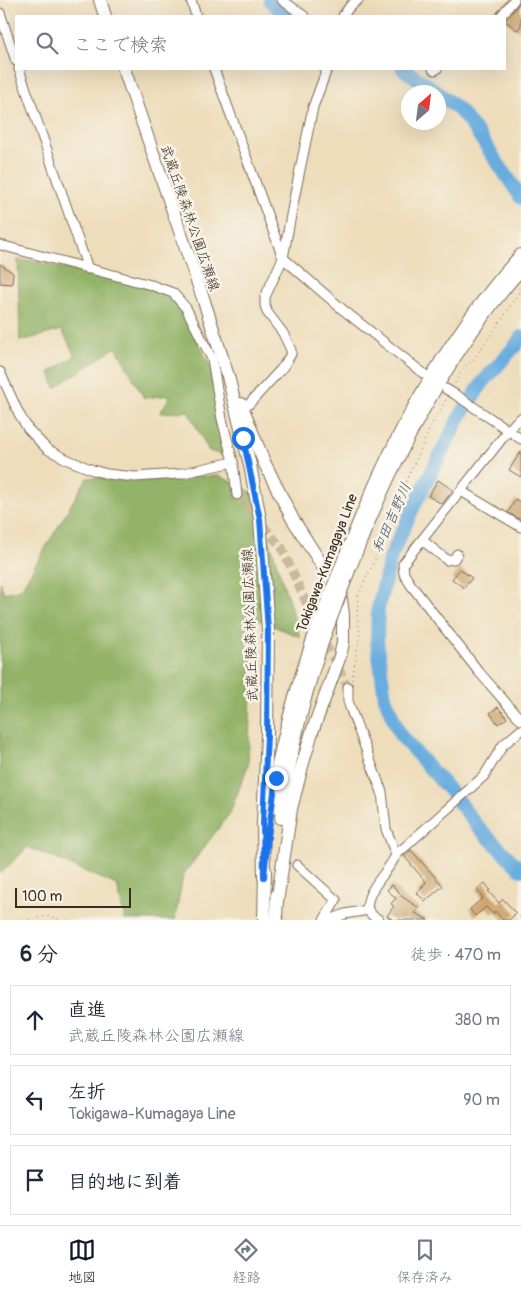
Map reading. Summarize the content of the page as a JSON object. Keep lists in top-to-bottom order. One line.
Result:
{"streets":{"main road":["武蔵丘陵森林公園広瀬線","Tokigawa-Kumagaya Line"]},"crossings":[["武蔵丘陵森林公園広瀬線","Tokigawa-Kumagaya Line"]],"water":["和田吉野川"],"scale_bar":"100 m","north":"top right","page":{"search":"ここで検索","scale":"100 m","heading":["6 分","徒歩 · 470 m"],"list":[["直進","武蔵丘陵森林公園広瀬線","380 m"],["左折","Tokigawa-Kumagaya Line","90 m"],"目的地に到着"],"nav":["地図","経路","保存済み"]}}
